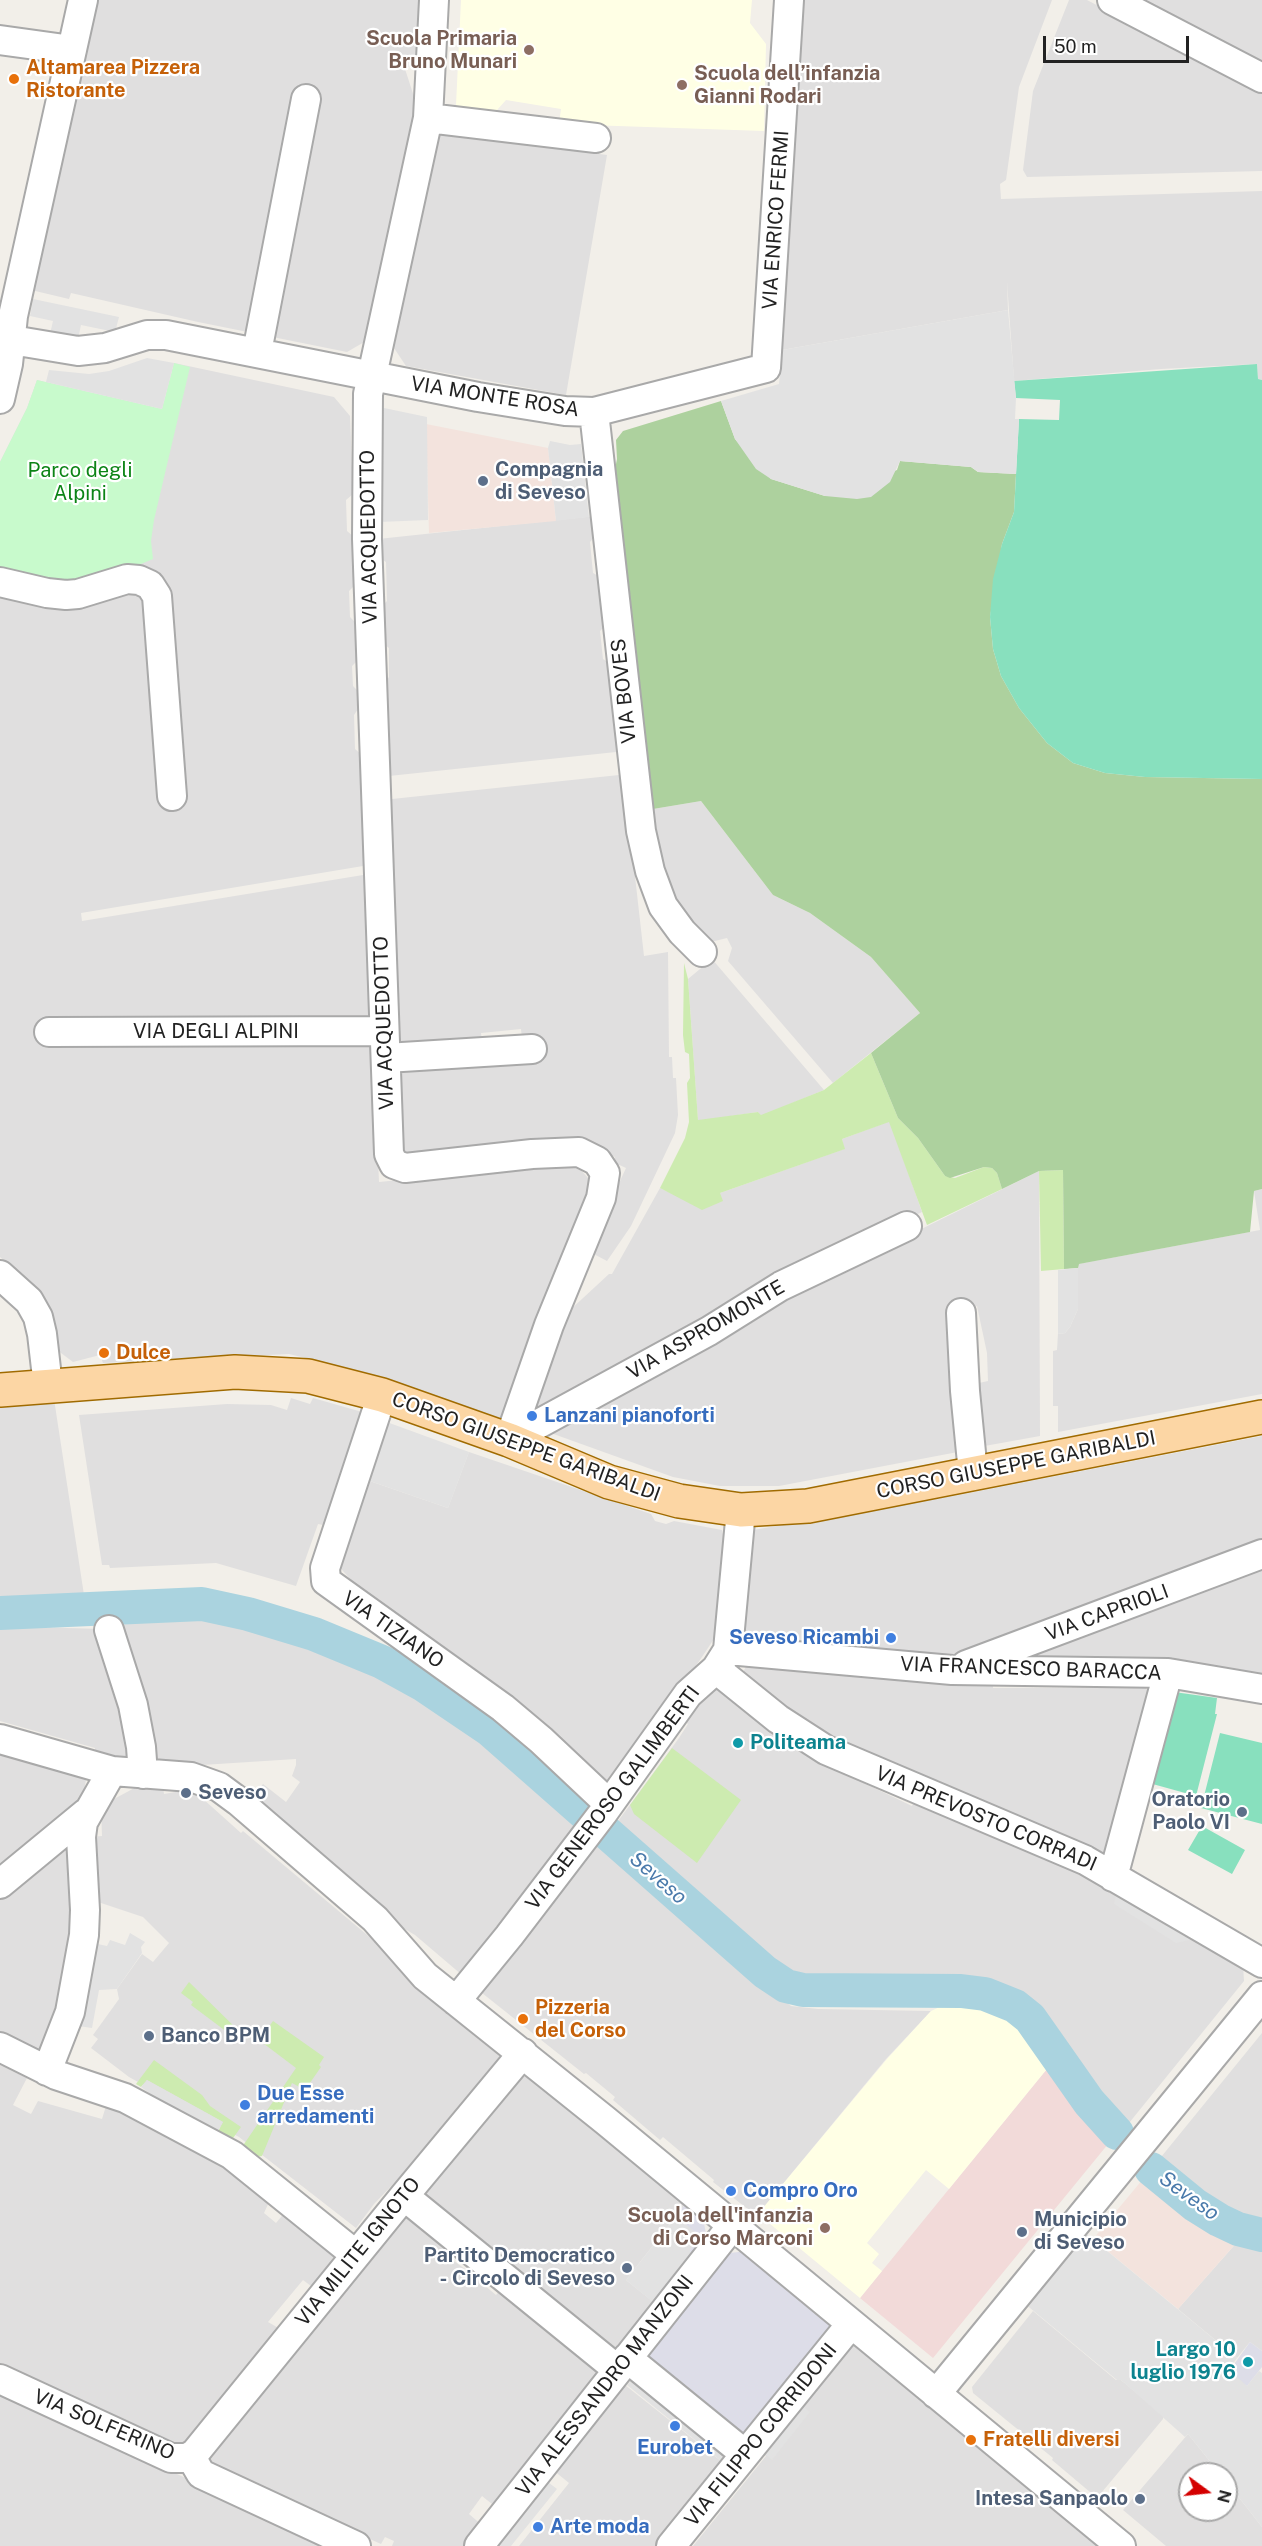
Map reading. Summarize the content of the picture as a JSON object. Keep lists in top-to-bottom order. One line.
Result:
{"streets":{"main road":["CORSO GIUSEPPE GARIBALDI"],"street":["VIA ENRICO FERMI","VIA MONTE ROSA","VIA ACQUEDOTTO","VIA BOVES","VIA DEGLI ALPINI","VIA ASPROMONTE","VIA CAPRIOLI","VIA TIZIANO","VIA FRANCESCO BARACCA","VIA GENEROSO GALIMBERTI","VIA PREVOSTO CORRADI","VIA MILITE IGNOTO","VIA ALESSANDRO MANZONI","VIA SOLFERINO","VIA FILIPPO CORRIDONI"]},"crossings":[["VIA ENRICO FERMI","VIA MONTE ROSA"],["VIA MONTE ROSA","VIA ACQUEDOTTO"],["VIA MONTE ROSA","VIA BOVES"],["VIA ACQUEDOTTO","VIA DEGLI ALPINI"],["VIA ACQUEDOTTO","VIA ASPROMONTE"],["VIA ACQUEDOTTO","CORSO GIUSEPPE GARIBALDI"],["VIA ASPROMONTE","CORSO GIUSEPPE GARIBALDI"],["CORSO GIUSEPPE GARIBALDI","VIA TIZIANO"],["VIA CAPRIOLI","VIA FRANCESCO BARACCA"],["VIA TIZIANO","VIA GENEROSO GALIMBERTI"],["VIA FRANCESCO BARACCA","VIA GENEROSO GALIMBERTI"],["VIA FRANCESCO BARACCA","VIA PREVOSTO CORRADI"],["VIA GENEROSO GALIMBERTI","VIA PREVOSTO CORRADI"],["VIA MILITE IGNOTO","VIA SOLFERINO"]],"water":["Seveso"],"parks":["Parco degli Alpini"],"places":["Scuola Primaria Bruno Munari","Altamarea Pizzera Ristorante","Scuola dell’infanzia Gianni Rodari","Compagnia di Seveso","Dulce","Lanzani pianoforti","Seveso Ricambi","Politeama","Seveso","Oratorio Paolo VI","Pizzeria del Corso","Banco BPM","Due Esse arredamenti","Compro Oro","Scuola dell'infanzia di Corso Marconi","Municipio di Seveso","Partito Democratico - Circolo di Seveso","Largo 10 luglio 1976","Eurobet","Fratelli diversi","Intesa Sanpaolo","Arte moda"],"scale_bar":"50 m","north":"right"}
